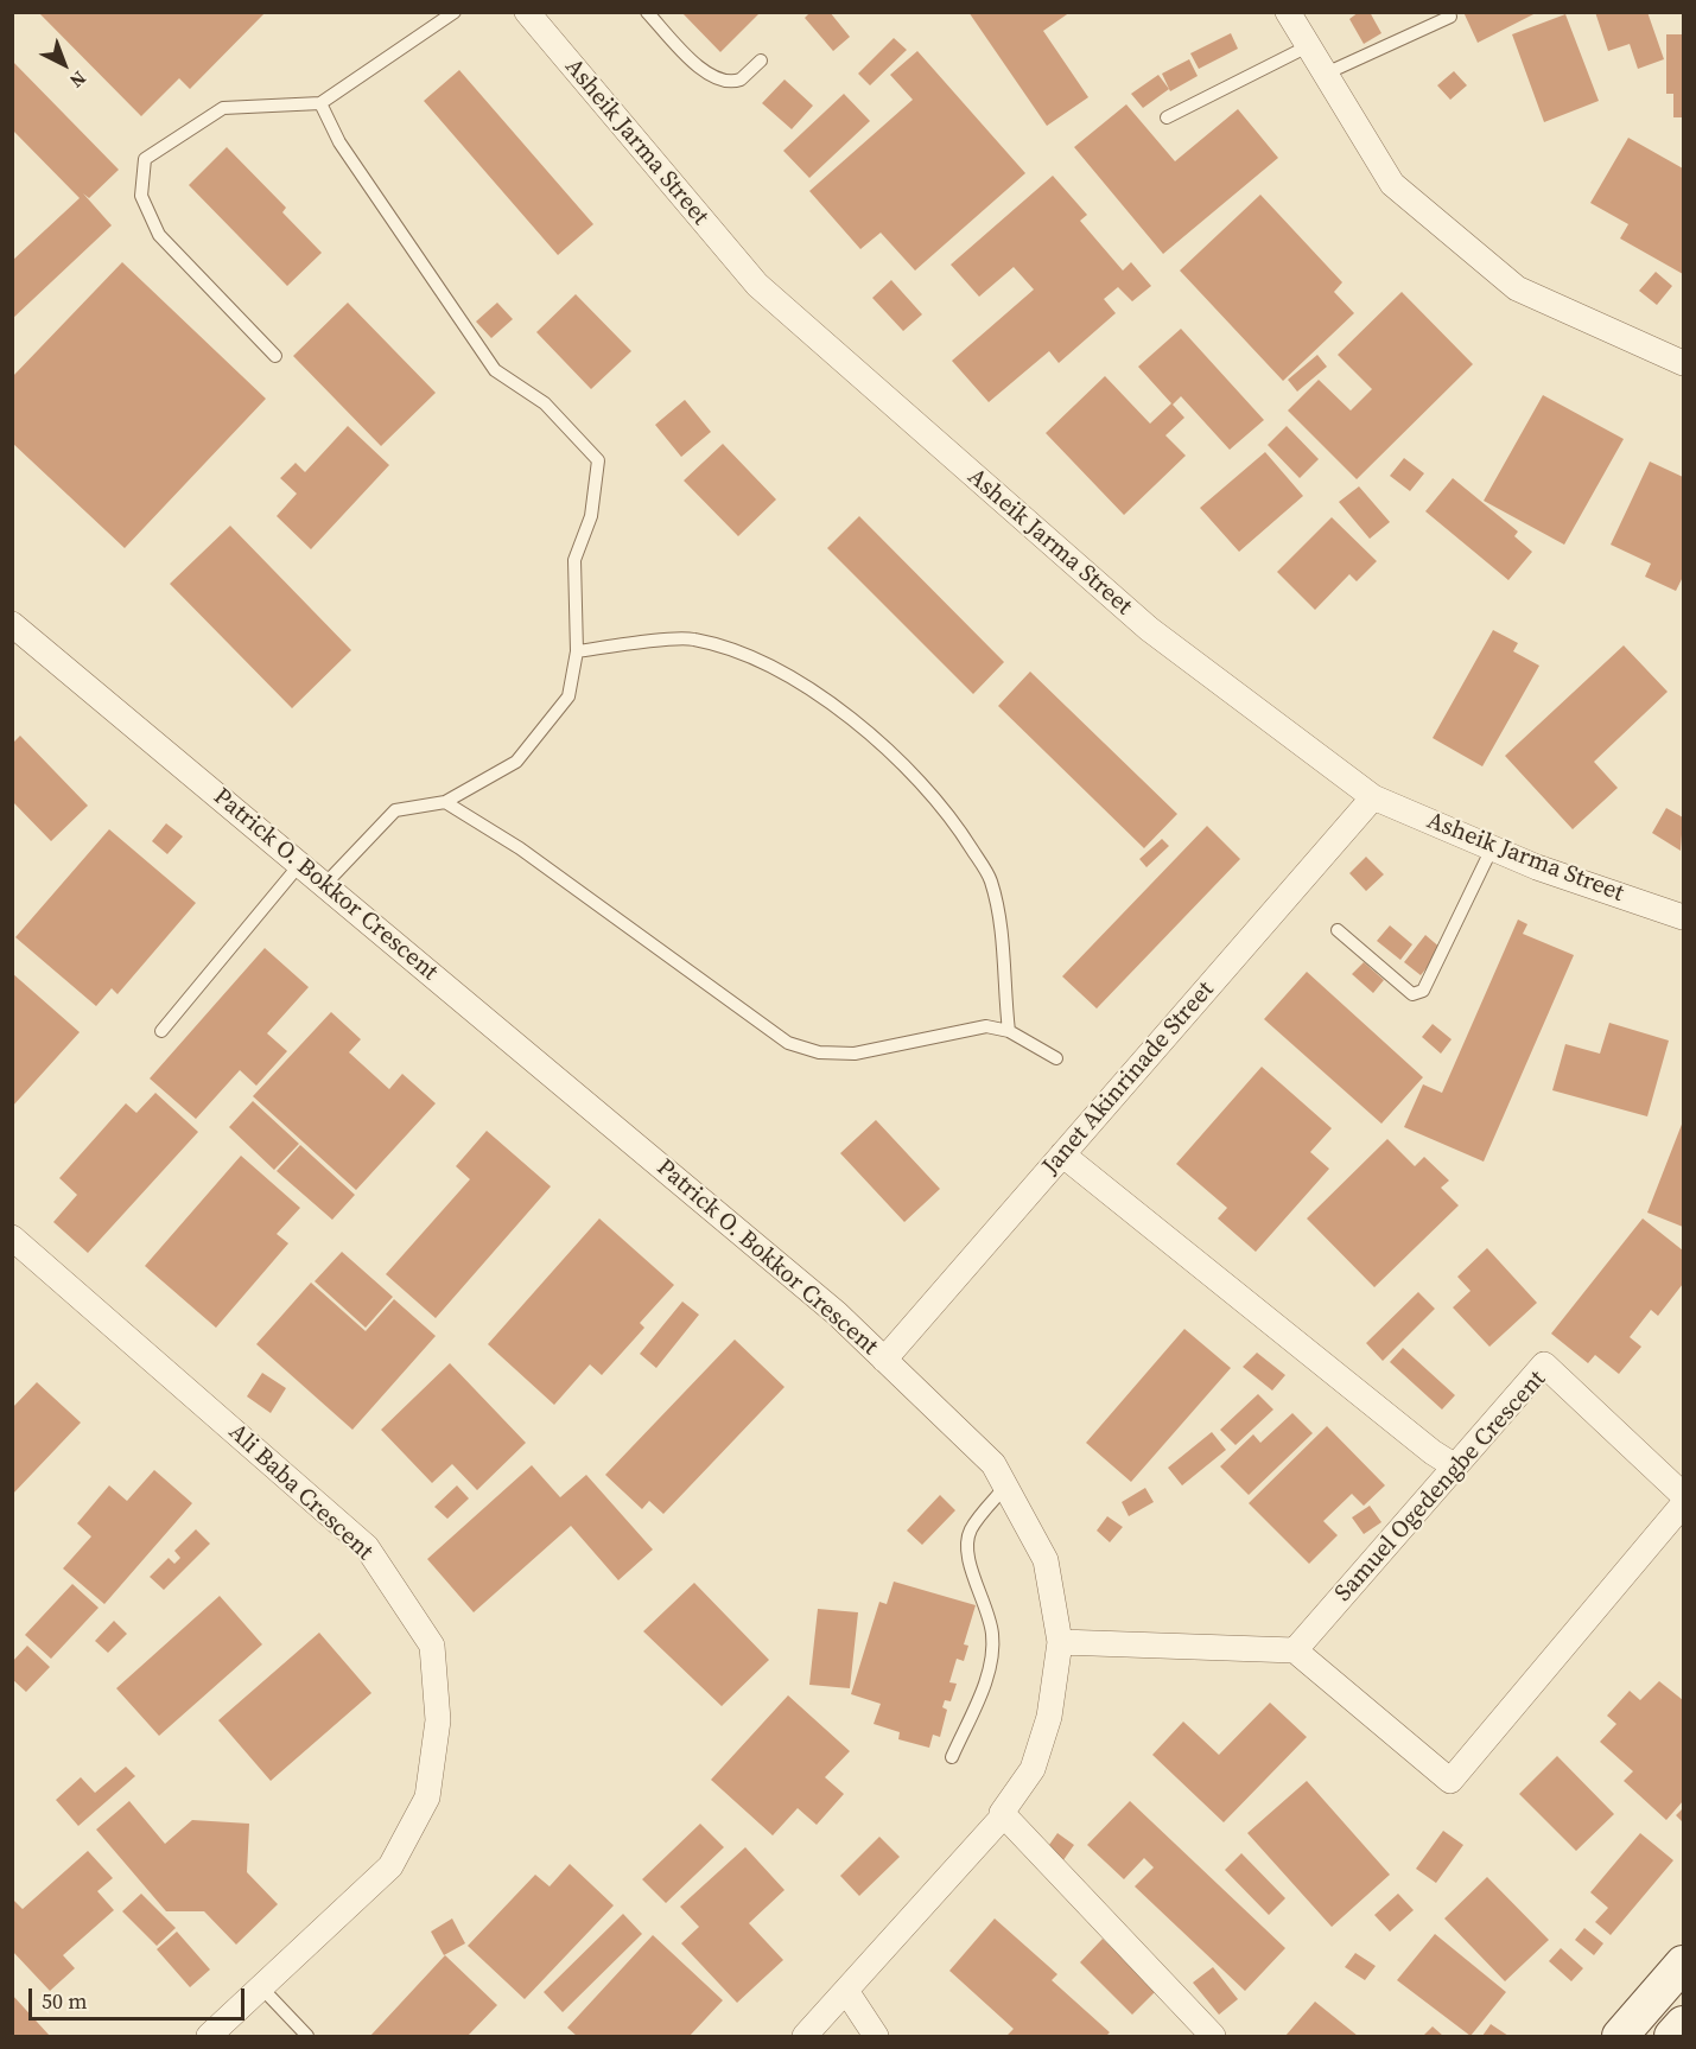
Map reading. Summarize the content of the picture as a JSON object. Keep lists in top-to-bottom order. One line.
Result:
{"streets":{"street":["Asheik Jarma Street","Patrick O. Bokkor Crescent","Janet Akinrinade Street","Samuel Ogedengbe Crescent","Ali Baba Crescent"]},"crossings":[["Asheik Jarma Street","Janet Akinrinade Street"],["Patrick O. Bokkor Crescent","Janet Akinrinade Street"]],"scale_bar":"50 m","north":"bottom right"}
